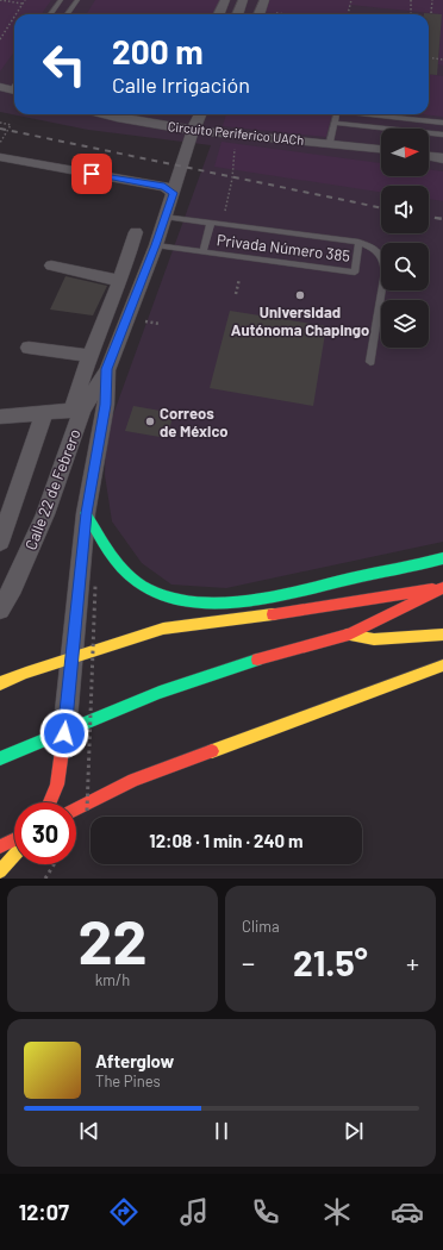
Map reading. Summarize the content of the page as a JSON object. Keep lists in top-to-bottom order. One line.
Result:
{"streets":{"street":["Circuito Periferico UACh","Calle 22 de Febrero"],"lane":["Privada Número 385"]},"crossings":[["Circuito Periferico UACh","Calle 22 de Febrero"],["Privada Número 385","Calle 22 de Febrero"]],"places":["Universidad Autónoma Chapingo","Correos de México"],"north":"right","page":{"turn":["200 m","Calle Irrigación"],"limit":"30","trip":"12:08 · 1 min · 240 m","tile":[["22","km/h"],"Clima"],"heat":["−","21.5°","+"],"song":["Afterglow","The Pines"],"tabs":"12:07"}}
